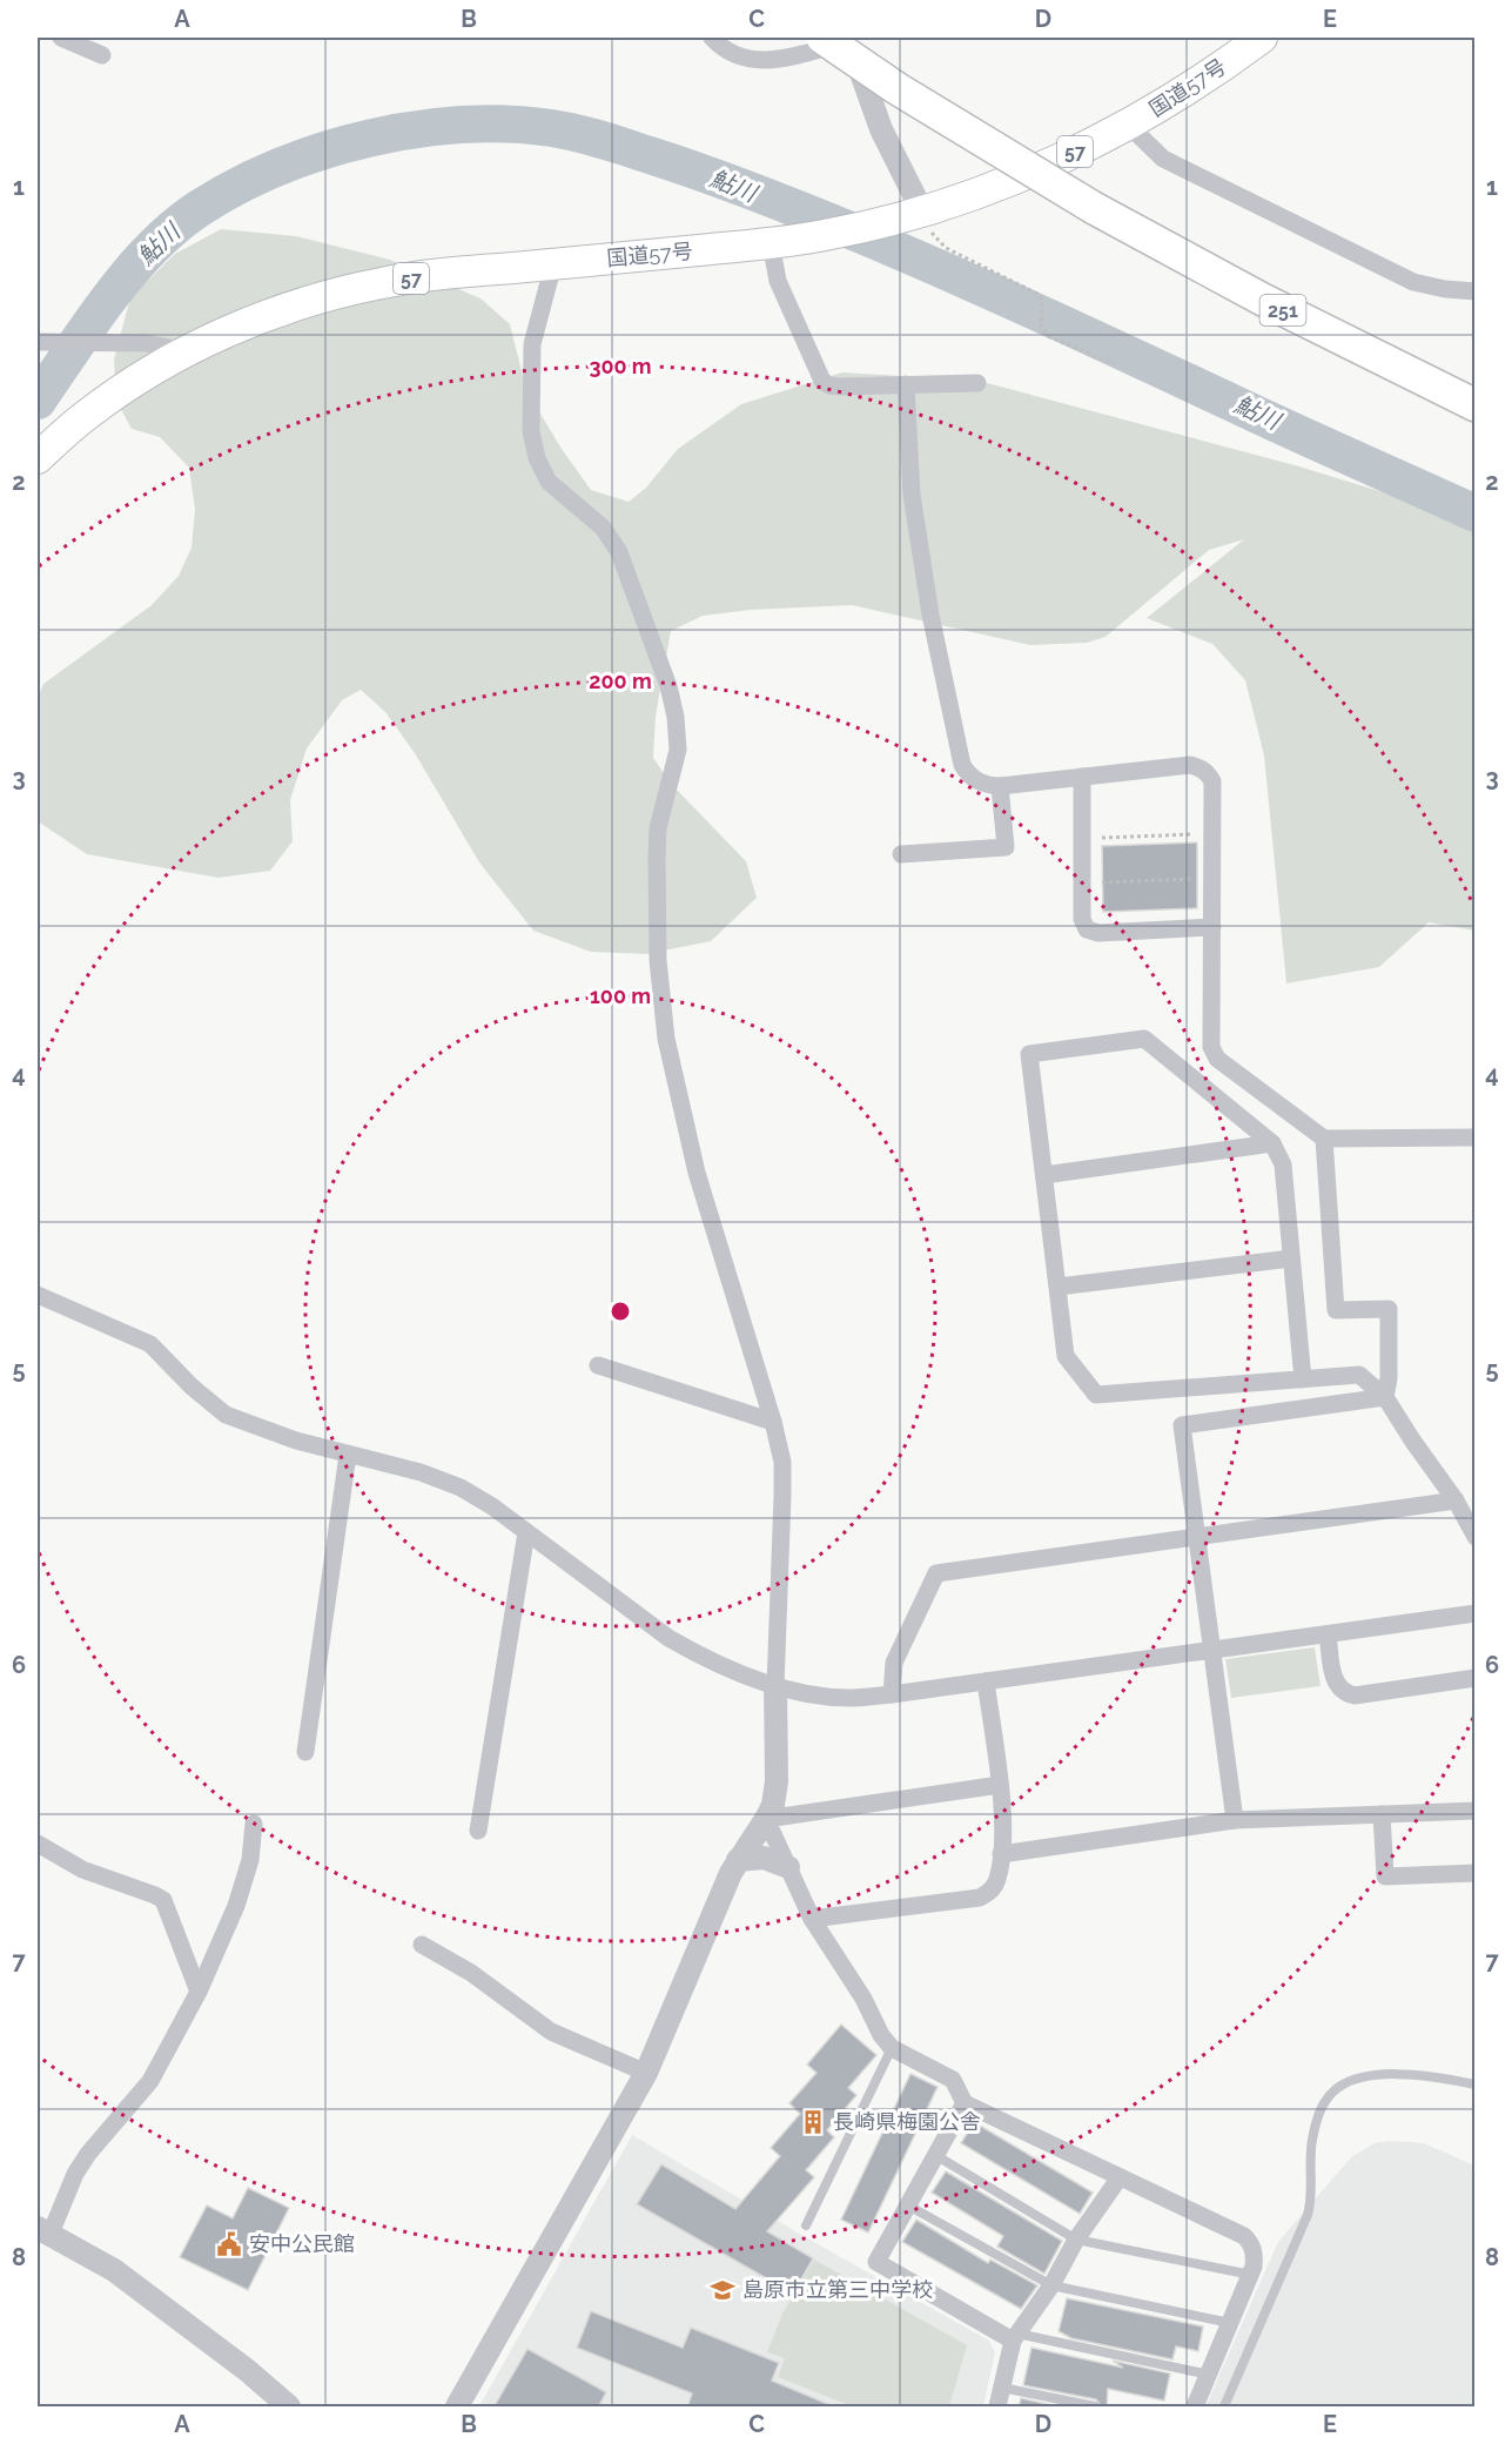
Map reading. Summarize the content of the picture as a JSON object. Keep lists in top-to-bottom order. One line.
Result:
{"streets":{"highway":["国道57号","57","251"]},"water":["鮎川"],"places":{"building":["長崎県梅園公舎"],"public building":["安中公民館"],"school or university":["島原市立第三中学校"]},"grid":{"columns":["A","B","C","D","E"],"rows":["1","2","3","4","5","6","7","8"]},"rings":["300 m","200 m","100 m"]}
